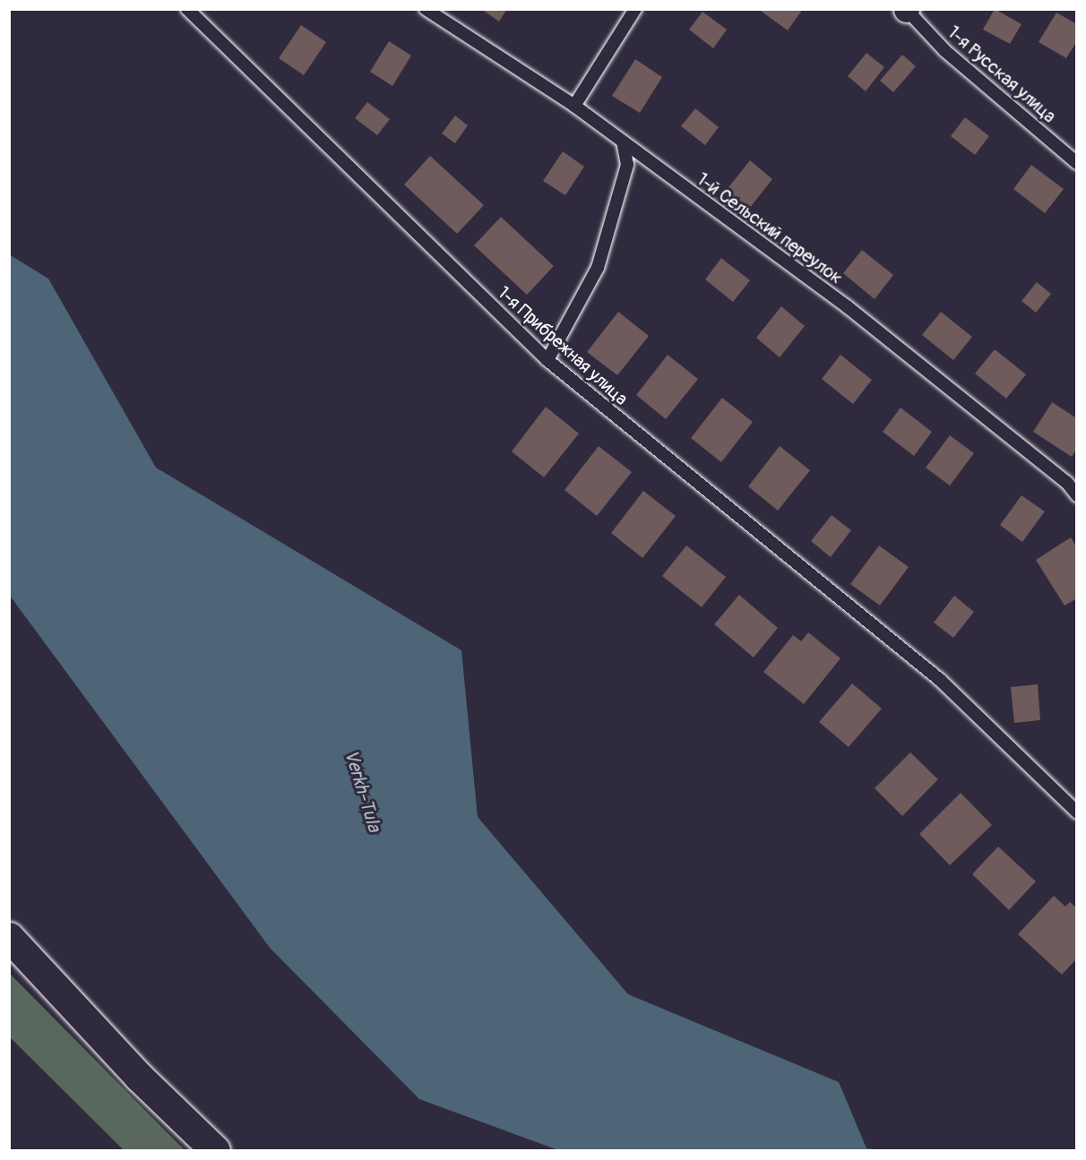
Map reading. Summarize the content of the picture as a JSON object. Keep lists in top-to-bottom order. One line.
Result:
{"streets":{"lane":["1-я Русская улица","1-й Сельский переулок","1-я Прибрежная улица"]},"water":["Verkh-Tula"]}
